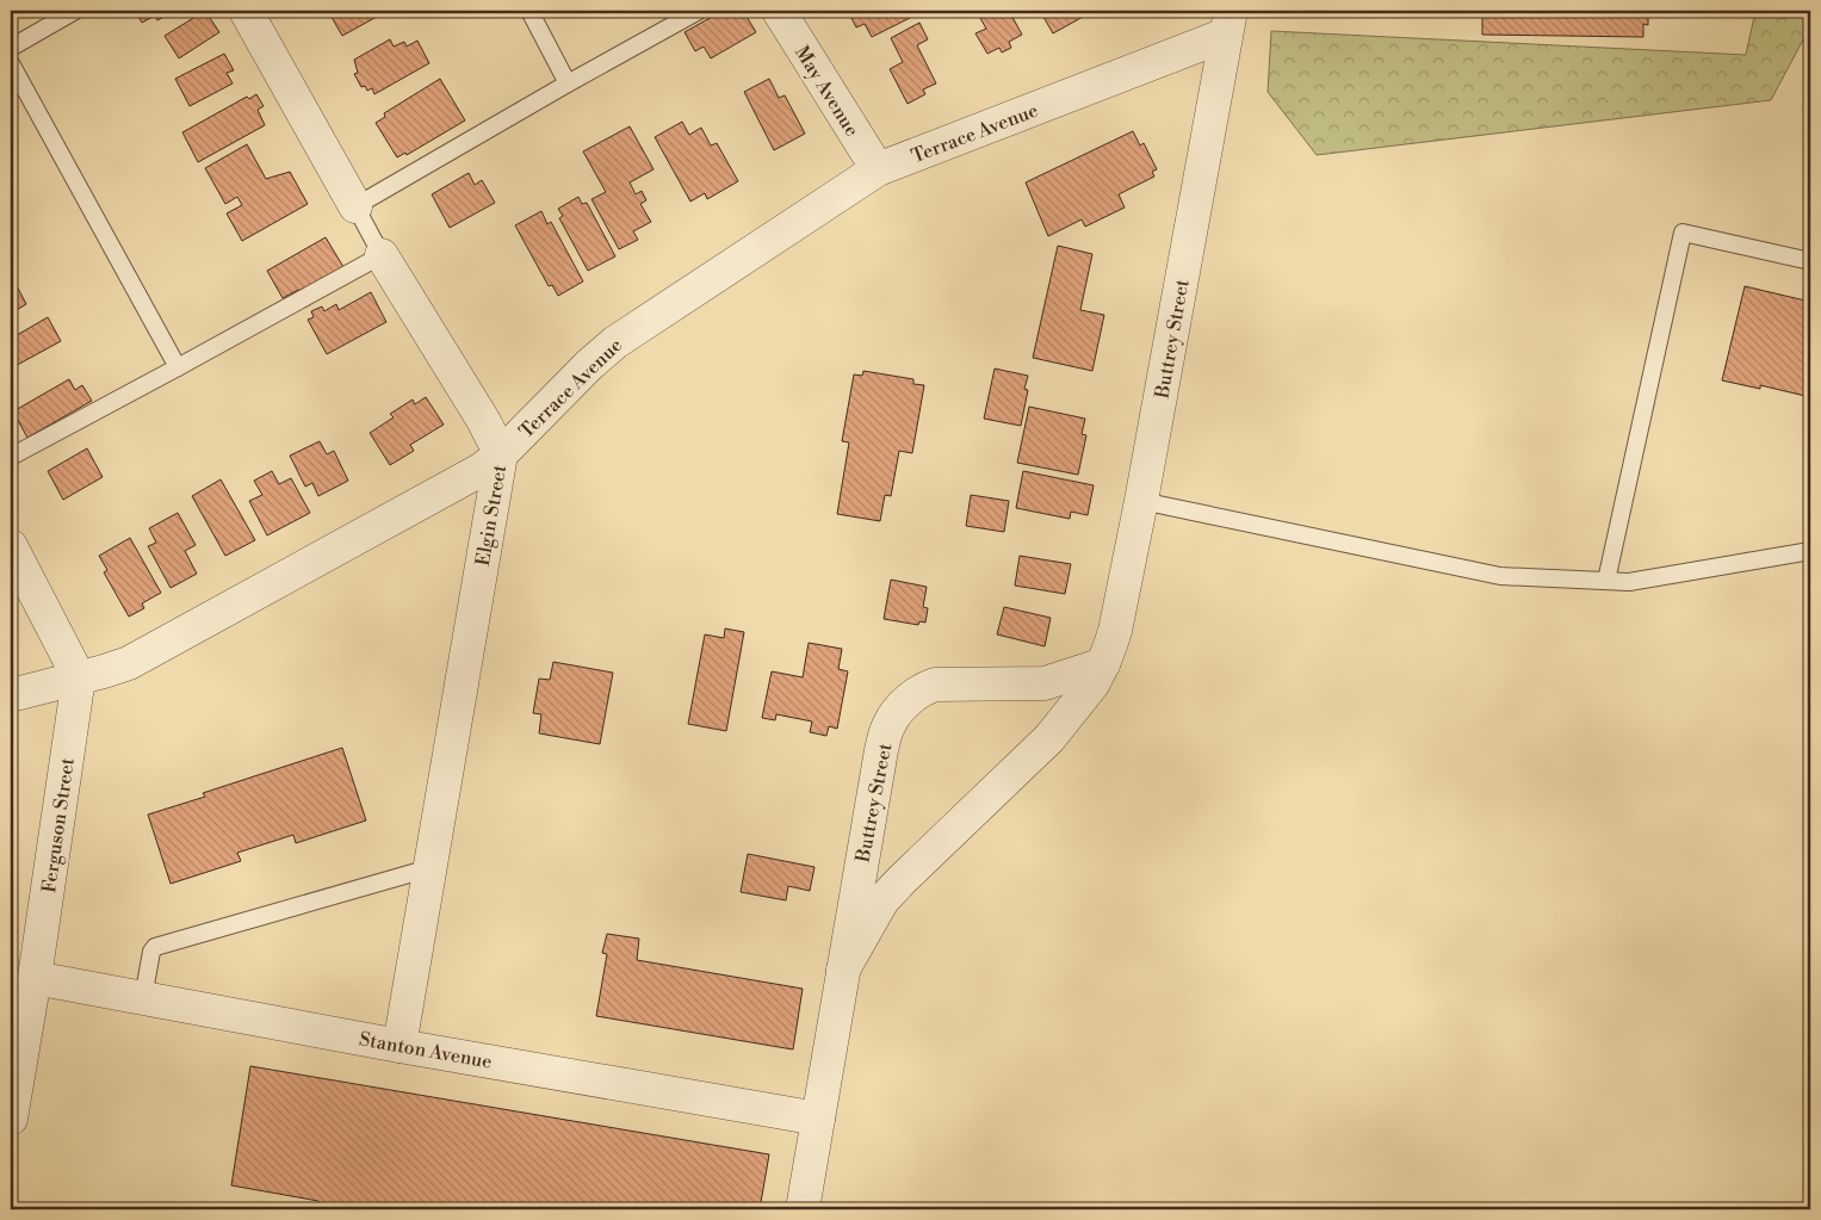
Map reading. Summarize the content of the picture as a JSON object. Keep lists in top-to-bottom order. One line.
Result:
{"streets":{"street":["May Avenue","Terrace Avenue","Buttrey Street","Elgin Street","Ferguson Street","Stanton Avenue"]},"crossings":[["May Avenue","Terrace Avenue"],["Terrace Avenue","Buttrey Street"],["Terrace Avenue","Elgin Street"],["Terrace Avenue","Ferguson Street"],["Buttrey Street","Stanton Avenue"],["Elgin Street","Stanton Avenue"],["Ferguson Street","Stanton Avenue"]]}
